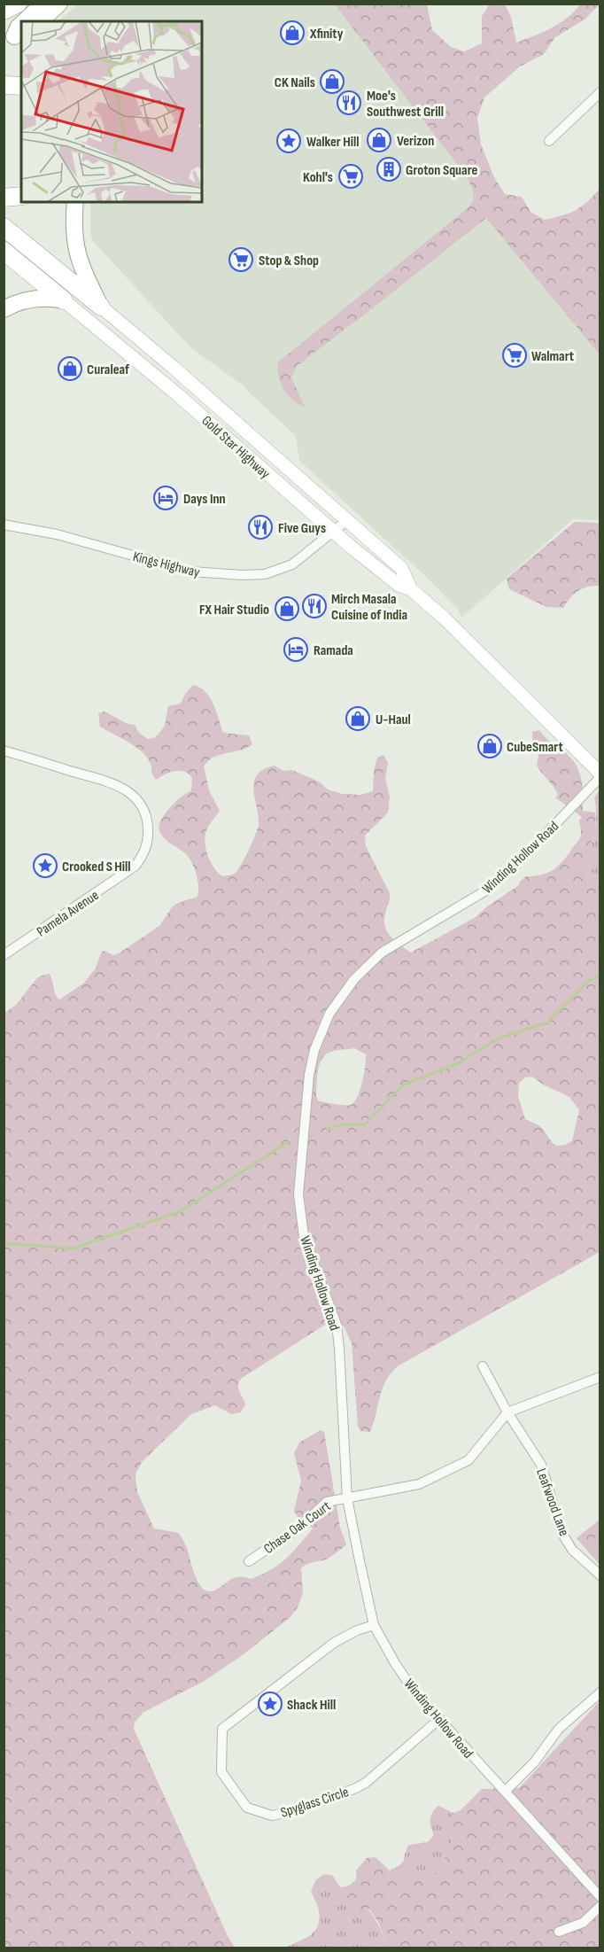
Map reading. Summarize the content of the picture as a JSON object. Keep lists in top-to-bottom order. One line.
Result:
{"streets":{"main road":["Gold Star Highway"],"street":["Kings Highway","Winding Hollow Road","Pamela Avenue","Leafwood Lane","Chase Oak Court","Spyglass Circle"]},"crossings":[["Gold Star Highway","Kings Highway"],["Gold Star Highway","Winding Hollow Road"],["Winding Hollow Road","Chase Oak Court"],["Winding Hollow Road","Spyglass Circle"],["Leafwood Lane","Chase Oak Court"]],"places":{"shop":["Xfinity","CK Nails","Verizon","Curaleaf","FX Hair Studio","U-Haul","CubeSmart"],"restaurant":["Moe's Southwest Grill","Five Guys","Mirch Masala Cuisine of India"],"place":["Walker Hill","Crooked S Hill","Shack Hill"],"building":["Groton Square"],"supermarket":["Kohl's","Stop & Shop","Walmart"],"hotel":["Days Inn","Ramada"]}}
